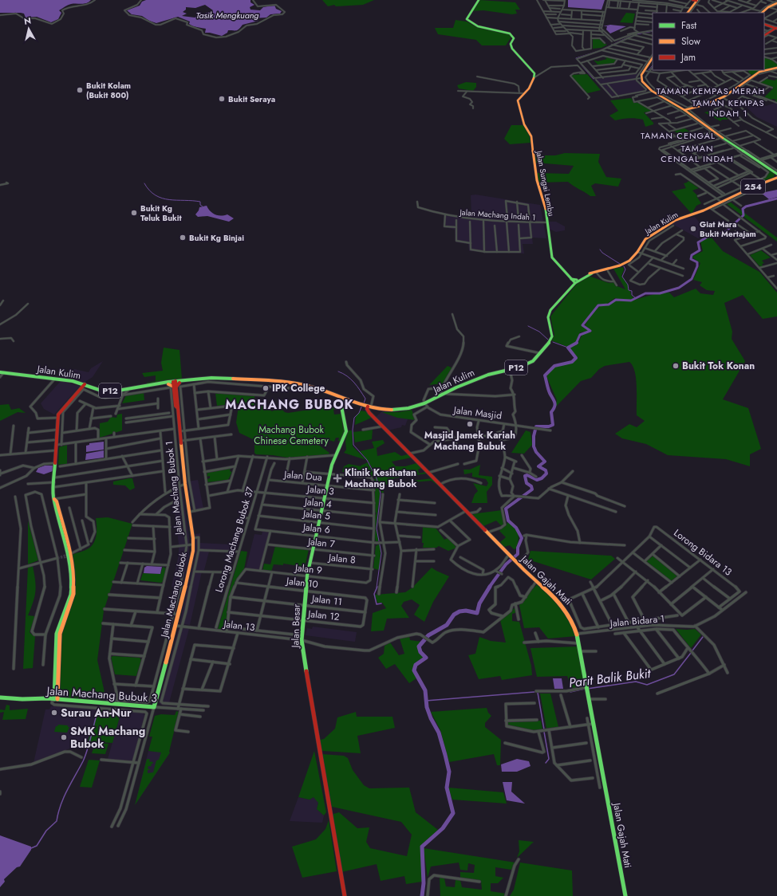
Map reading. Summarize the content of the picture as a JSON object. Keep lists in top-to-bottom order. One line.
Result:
{"streets":{"main road":["Jalan Sungai Lembu","254","Jalan Kulim","P12","Jalan Gajah Mati","Jalan Machang Bubok","Jalan Besar","Jalan Machang Bubuk 3"],"street":["Jalan Machang Indah 1","Jalan Masjid","Jalan Dua","Jalan Machang Bubok 1","Jalan 3","Jalan 4","Jalan 5","Jalan 6","Lorong Machang Bubok 37","Jalan 7","Lorong Bidara 13","Jalan 8","Jalan 9","Jalan 10","Jalan 11","Jalan 12","Jalan Bidara 1","Jalan 13"]},"crossings":[["Jalan Sungai Lembu","Jalan Machang Indah 1"],["Jalan Sungai Lembu","Jalan Kulim"],["254","Jalan Kulim"],["Jalan Kulim","Jalan Masjid"],["Jalan Kulim","Jalan Gajah Mati"],["Jalan Kulim","Jalan Machang Bubok"],["Jalan Kulim","Jalan Besar"],["Jalan Dua","Jalan Besar"],["Jalan Machang Bubok 1","Jalan Machang Bubok"],["Jalan 3","Lorong Machang Bubok 37"],["Jalan 3","Jalan Besar"],["Jalan 4","Jalan Besar"],["Jalan 5","Jalan 6"],["Jalan 5","Jalan Besar"],["Jalan 6","Jalan Besar"],["Jalan 7","Jalan Besar"],["Jalan 8","Jalan 9"],["Jalan 8","Jalan Besar"],["Jalan 9","Jalan 10"],["Jalan 9","Jalan Besar"],["Jalan Gajah Mati","Jalan Bidara 1"],["Jalan 10","Jalan 11"],["Jalan 10","Jalan 12"],["Jalan 10","Jalan Besar"],["Jalan Machang Bubok","Jalan 13"],["Jalan Machang Bubok","Jalan Machang Bubuk 3"],["Jalan 11","Jalan 12"],["Jalan 11","Jalan Besar"],["Jalan 12","Jalan Besar"],["Jalan 13","Jalan Besar"]],"districts":["TAMAN KEMPAS MERAH","TAMAN KEMPAS INDAH 1","TAMAN CENGAL","TAMAN CENGAL INDAH","MACHANG BUBOK"],"water":["Tasik Mengkuang","Parit Balik Bukit"],"parks":["Machang Bubok Chinese Cemetery"],"places":{"other":["Bukit Kolam (Bukit 800)","Bukit Seraya","Bukit Kg Teluk Bukit","Giat Mara Bukit Mertajam","Bukit Kg Binjai","Bukit Tok Konan","IPK College","Masjid Jamek Kariah Machang Bubuk","Surau An-Nur","SMK Machang Bubok"],"health":["Klinik Kesihatan Machang Bubok"]},"legend":["Fast","Slow","Jam"],"north":"top"}
